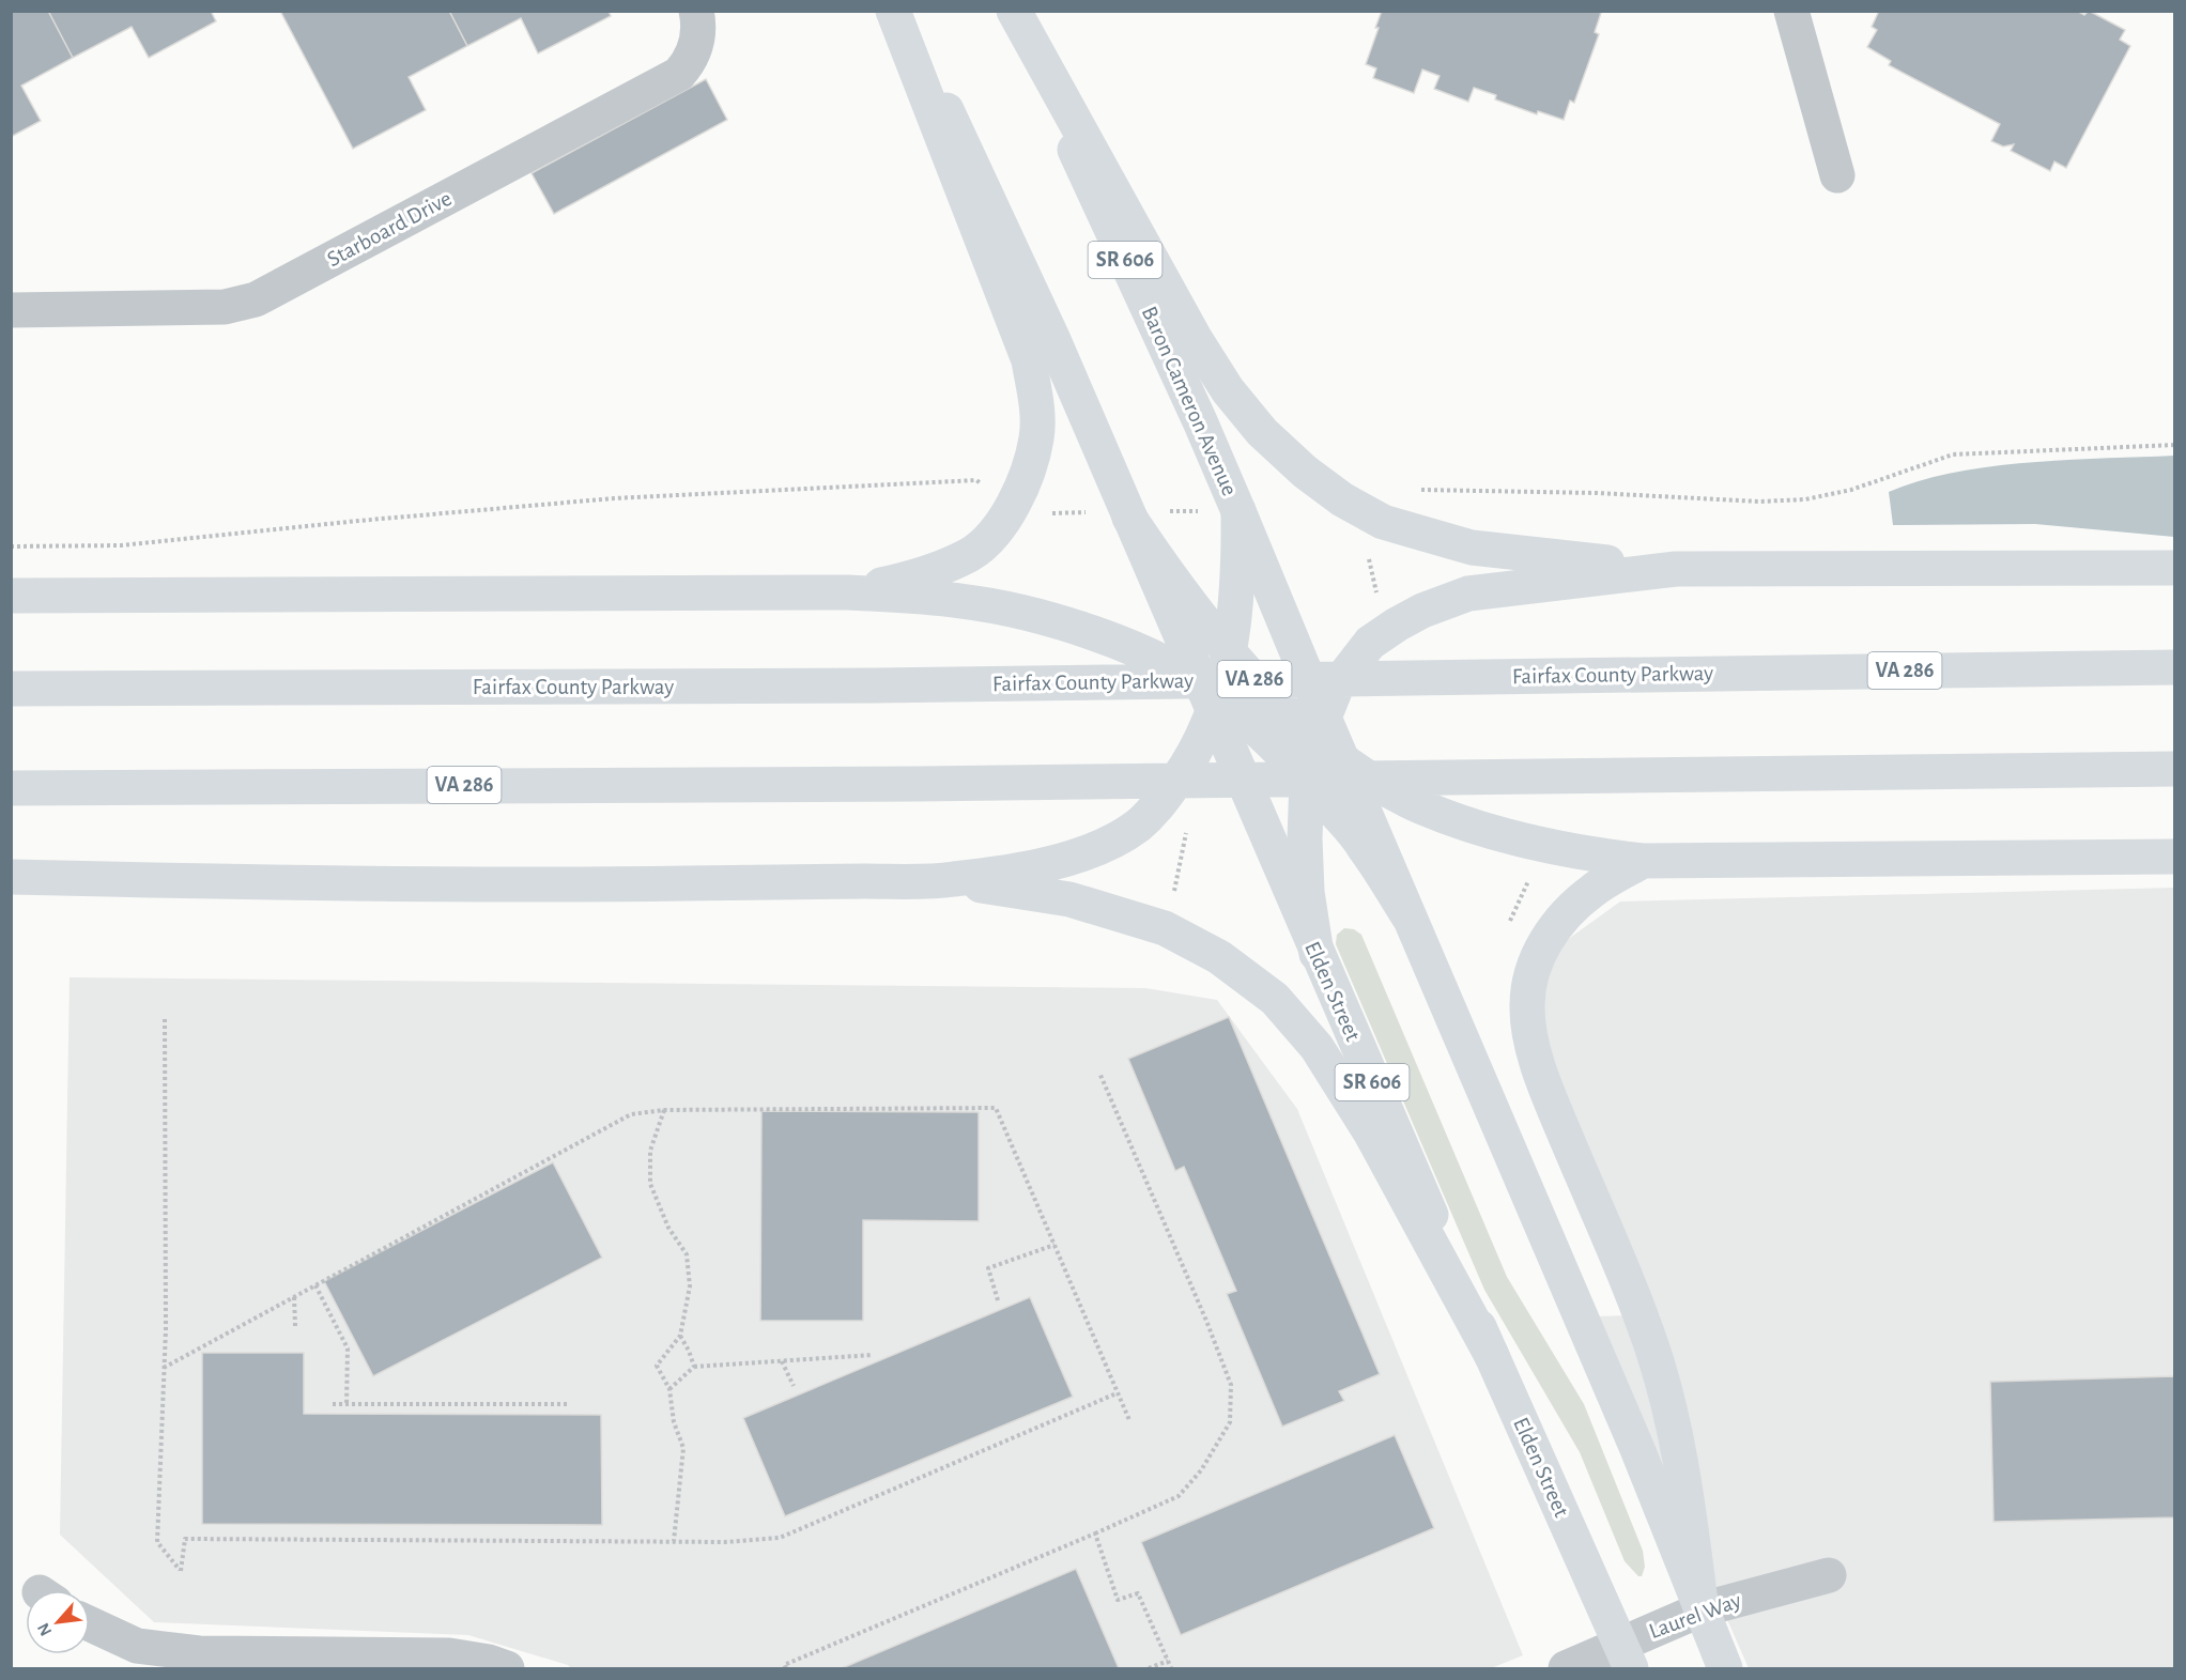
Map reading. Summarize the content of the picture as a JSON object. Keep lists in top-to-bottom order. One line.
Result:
{"streets":{"main road":["SR 606","Baron Cameron Avenue","VA 286","Fairfax County Parkway","Elden Street"],"street":["Starboard Drive","Laurel Way"]},"crossings":[["SR 606","Baron Cameron Avenue"],["SR 606","Elden Street"],["SR 606","Laurel Way"],["Elden Street","Laurel Way"]],"north":"bottom left"}
